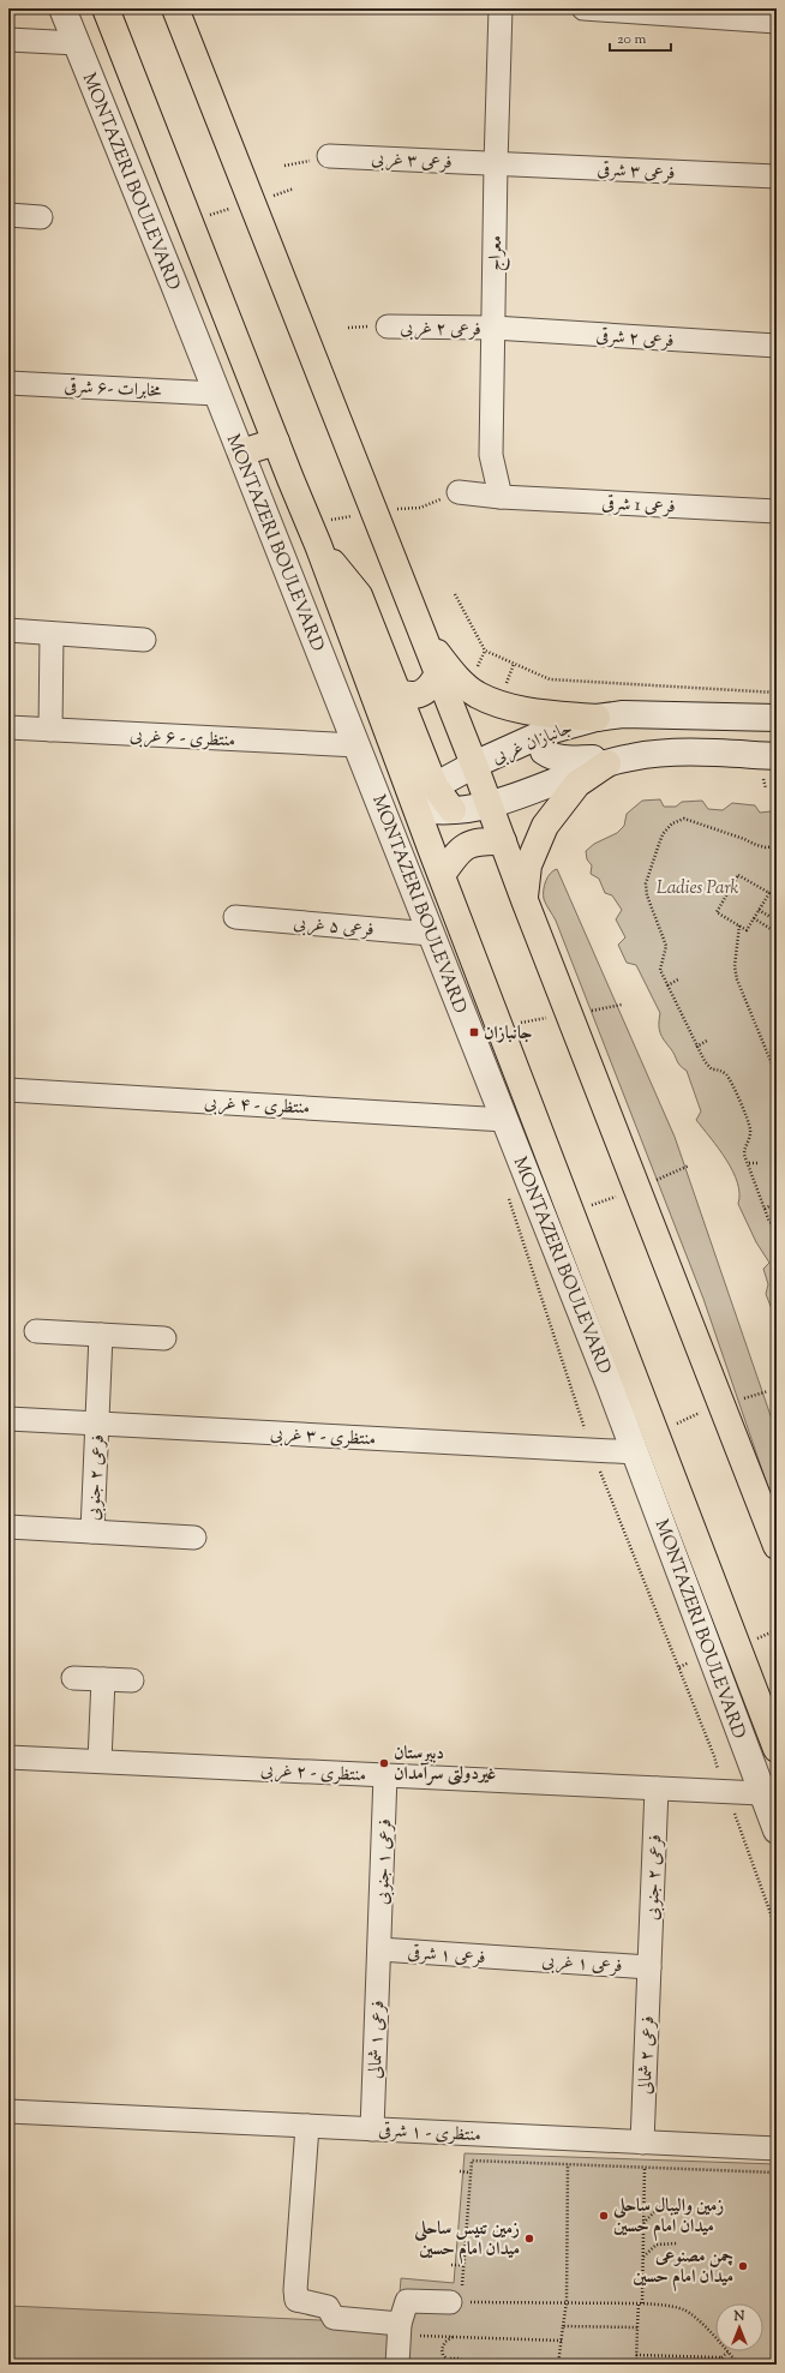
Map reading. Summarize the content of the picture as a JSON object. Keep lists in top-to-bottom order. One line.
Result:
{"streets":{"main road":["MONTAZERI BOULEVARD"],"street":["فرعی ۳ غربی","فرعی ۳ شرقی","معراج","فرعی ۲ غربی","فرعی ۲ شرقی","مخابرات -۶ شرقی","فرعی 1 شرقی","منتظری - ۶ غربی","جانبازان غربی","فرعی ۵ غربی","منتظری - ۴ غربی","منتظری - ۳ غربی","فرعی ۲ جنوبی","منتظری - ۲ غربی","فرعی ۱ جنوبی","فرعی ۱ شرقی","فرعی ۱ غربی","فرعی ۱ شمالی","فرعی ۲ شمالی","منتظری - ۱ شرقی"]},"crossings":[["فرعی ۳ غربی","فرعی ۳ شرقی"],["فرعی ۳ غربی","معراج"],["فرعی ۳ شرقی","معراج"],["MONTAZERI BOULEVARD","مخابرات -۶ شرقی"],["MONTAZERI BOULEVARD","منتظری - ۶ غربی"],["MONTAZERI BOULEVARD","جانبازان غربی"],["MONTAZERI BOULEVARD","فرعی ۵ غربی"],["MONTAZERI BOULEVARD","منتظری - ۴ غربی"],["MONTAZERI BOULEVARD","منتظری - ۳ غربی"],["MONTAZERI BOULEVARD","منتظری - ۲ غربی"],["معراج","فرعی ۲ غربی"],["معراج","فرعی ۲ شرقی"],["معراج","فرعی 1 شرقی"],["فرعی ۲ غربی","فرعی ۲ شرقی"],["منتظری - ۳ غربی","فرعی ۲ جنوبی"],["فرعی ۲ جنوبی","منتظری - ۲ غربی"],["فرعی ۲ جنوبی","فرعی ۱ غربی"],["فرعی ۲ جنوبی","فرعی ۲ شمالی"],["منتظری - ۲ غربی","فرعی ۱ جنوبی"],["فرعی ۱ جنوبی","فرعی ۱ شرقی"],["فرعی ۱ جنوبی","فرعی ۱ شمالی"],["فرعی ۱ شرقی","فرعی ۱ غربی"],["فرعی ۱ شرقی","فرعی ۱ شمالی"],["فرعی ۱ غربی","فرعی ۲ شمالی"],["فرعی ۱ شمالی","منتظری - ۱ شرقی"],["فرعی ۲ شمالی","منتظری - ۱ شرقی"]],"parks":["Ladies Park"],"places":{"transit":["جانبازان"],"other":["دبیرستان غیردولتی سرآمدان","زمین والیبال ساحلی میدان امام حسین","زمین تنیس ساحلی میدان امام حسین","چمن مصنوعی میدان امام حسین"]},"scale_bar":"20 m","north":"top"}
